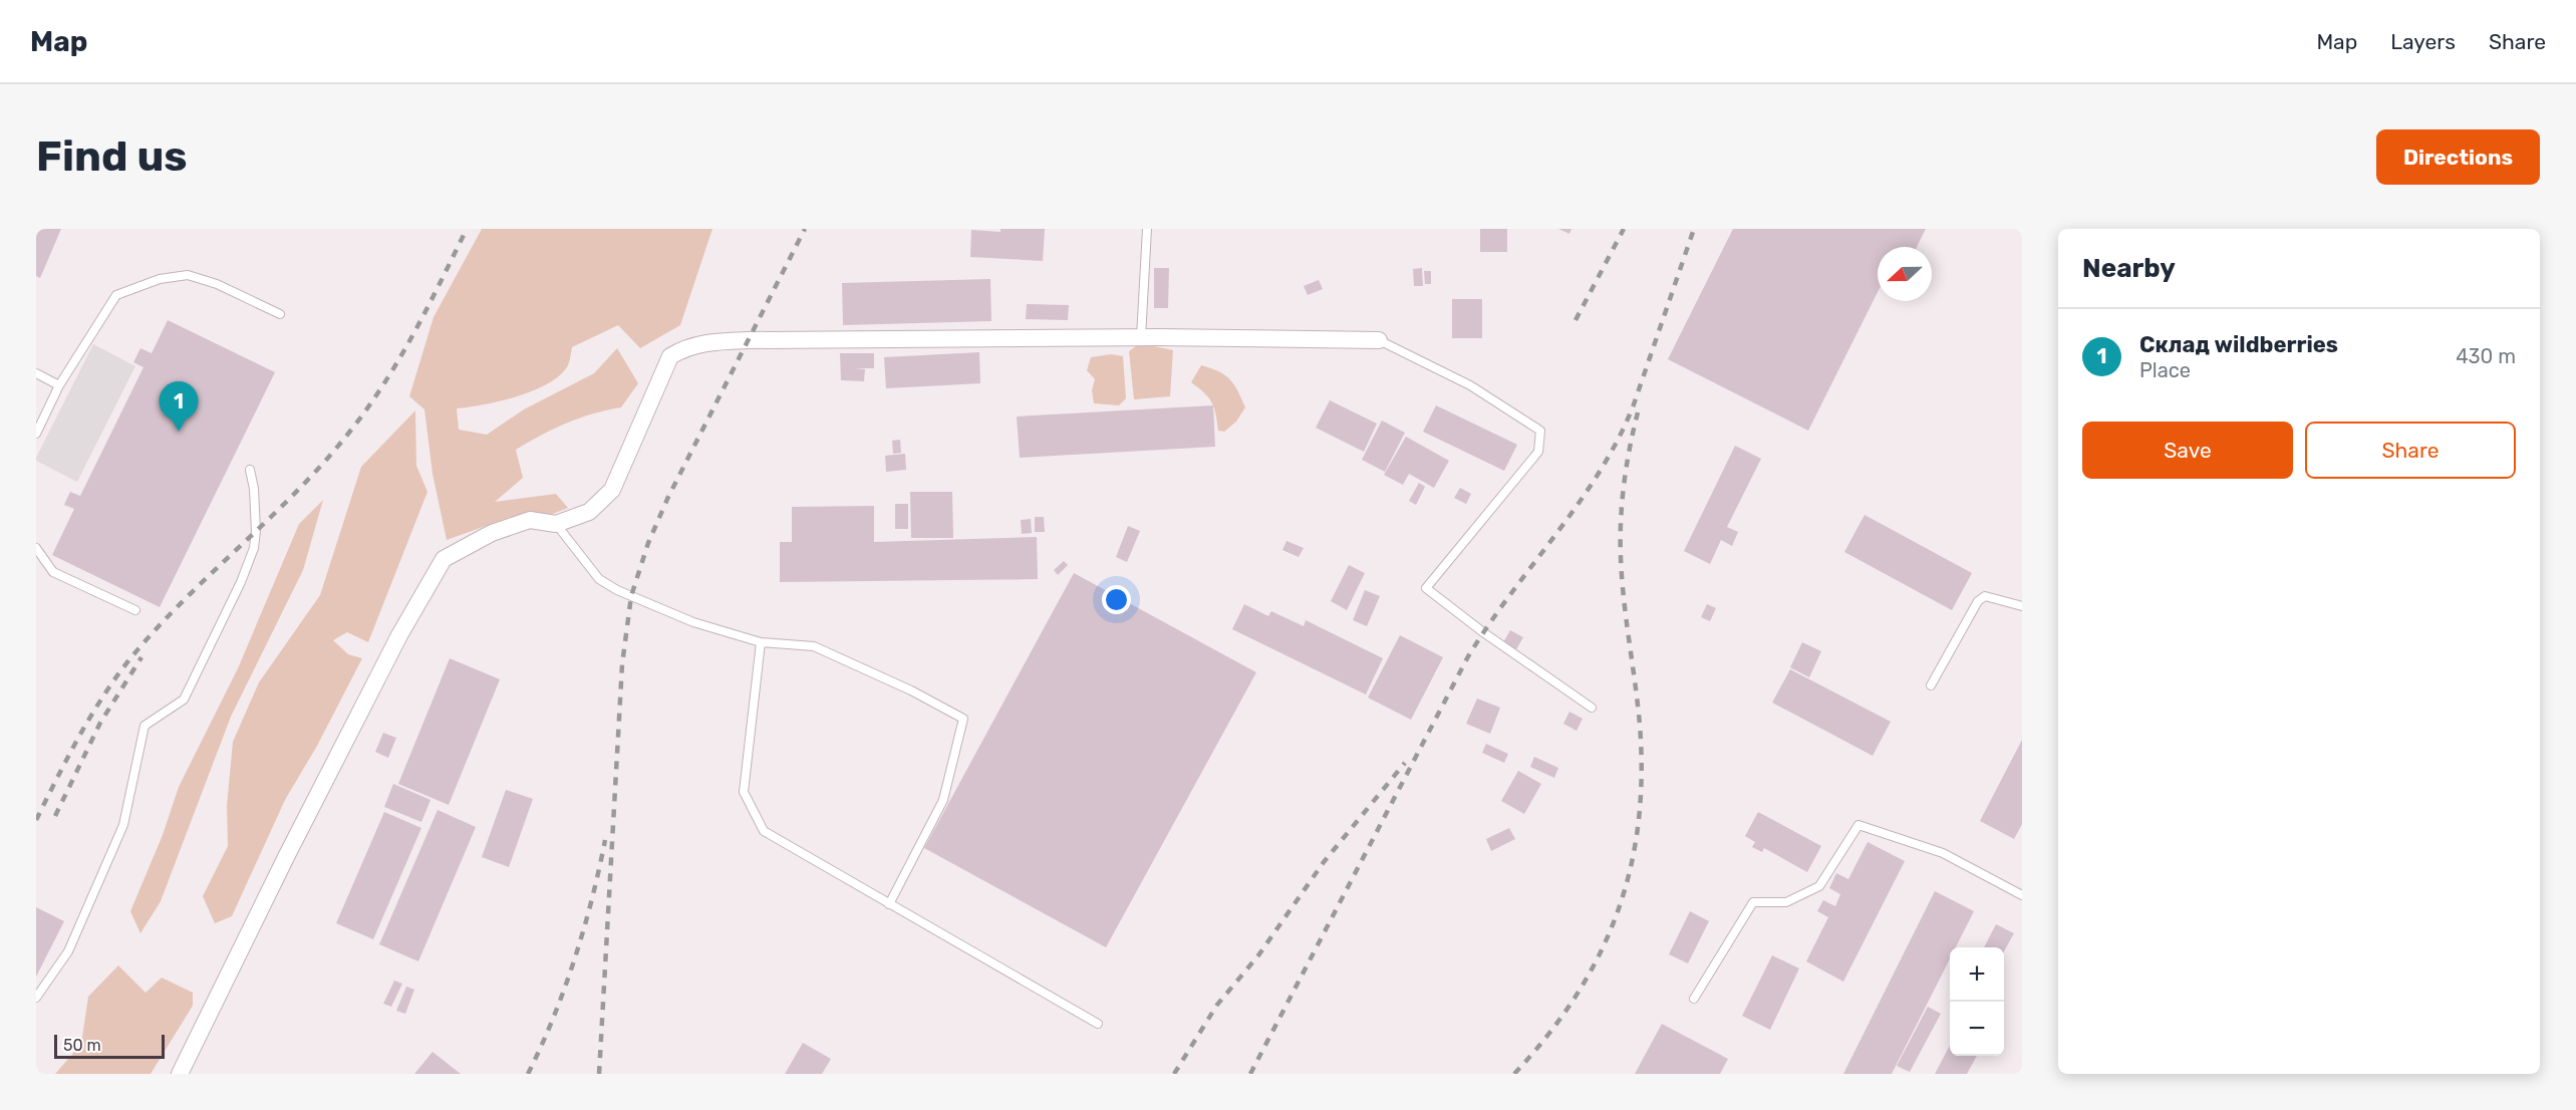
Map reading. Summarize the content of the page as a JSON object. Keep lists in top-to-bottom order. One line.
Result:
{"scale_bar":"50 m","north":"left","page":{"header":"Map","nav":["Map","Layers","Share"],"buttons":["Directions",["Save","Share"]],"title":"Find us","heading":"Nearby","list":[{"mark":"1","name":"Склад wildberries","note":"Place","value":"430 m"}],"pins":"1","map_buttons":["+","−"],"scale":"50 m"}}
